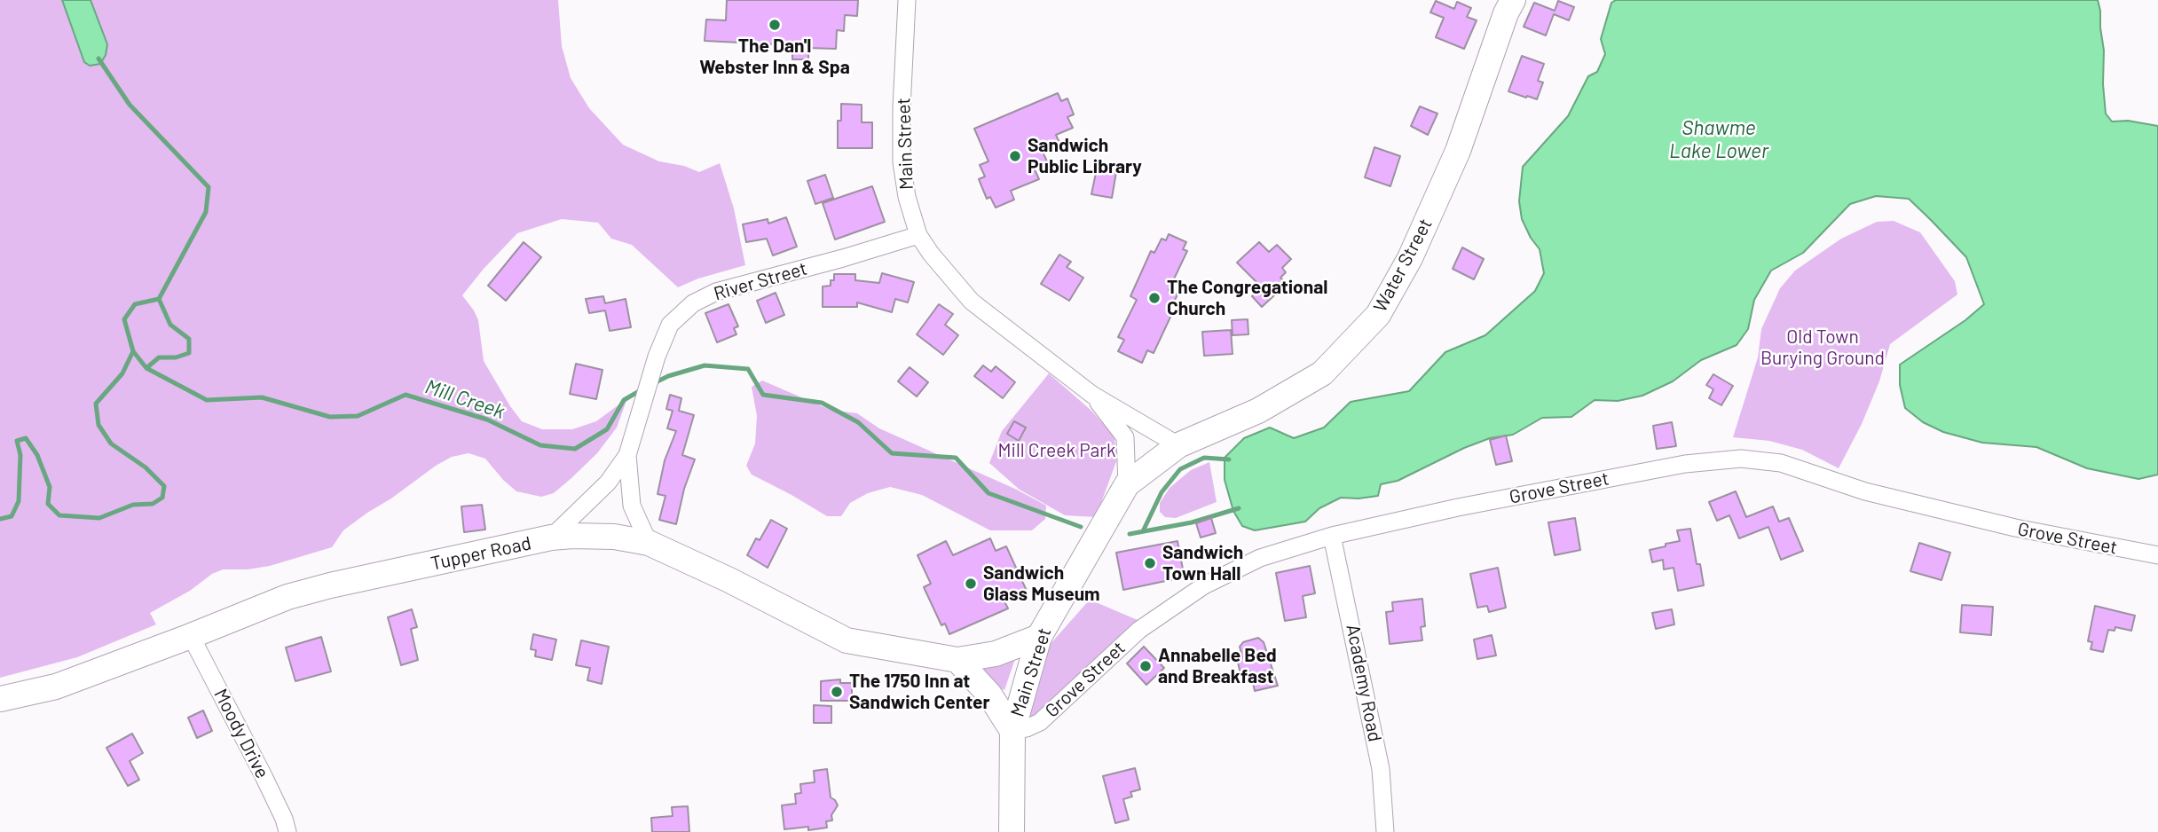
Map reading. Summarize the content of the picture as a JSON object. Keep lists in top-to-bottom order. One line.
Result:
{"streets":{"main road":["Main Street","Water Street","Tupper Road"],"street":["River Street","Grove Street","Academy Road","Moody Drive"]},"crossings":[["Main Street","Water Street"],["Main Street","River Street"],["Main Street","Grove Street"],["Main Street","Tupper Road"],["River Street","Tupper Road"],["Grove Street","Academy Road"],["Tupper Road","Moody Drive"]],"water":["Shawme Lake Lower","Mill Creek"],"parks":["Old Town Burying Ground","Mill Creek Park"],"places":["The Dan'l Webster Inn & Spa","Sandwich Public Library","The Congregational Church","Sandwich Town Hall","Sandwich Glass Museum","Annabelle Bed and Breakfast","The 1750 Inn at Sandwich Center"]}
